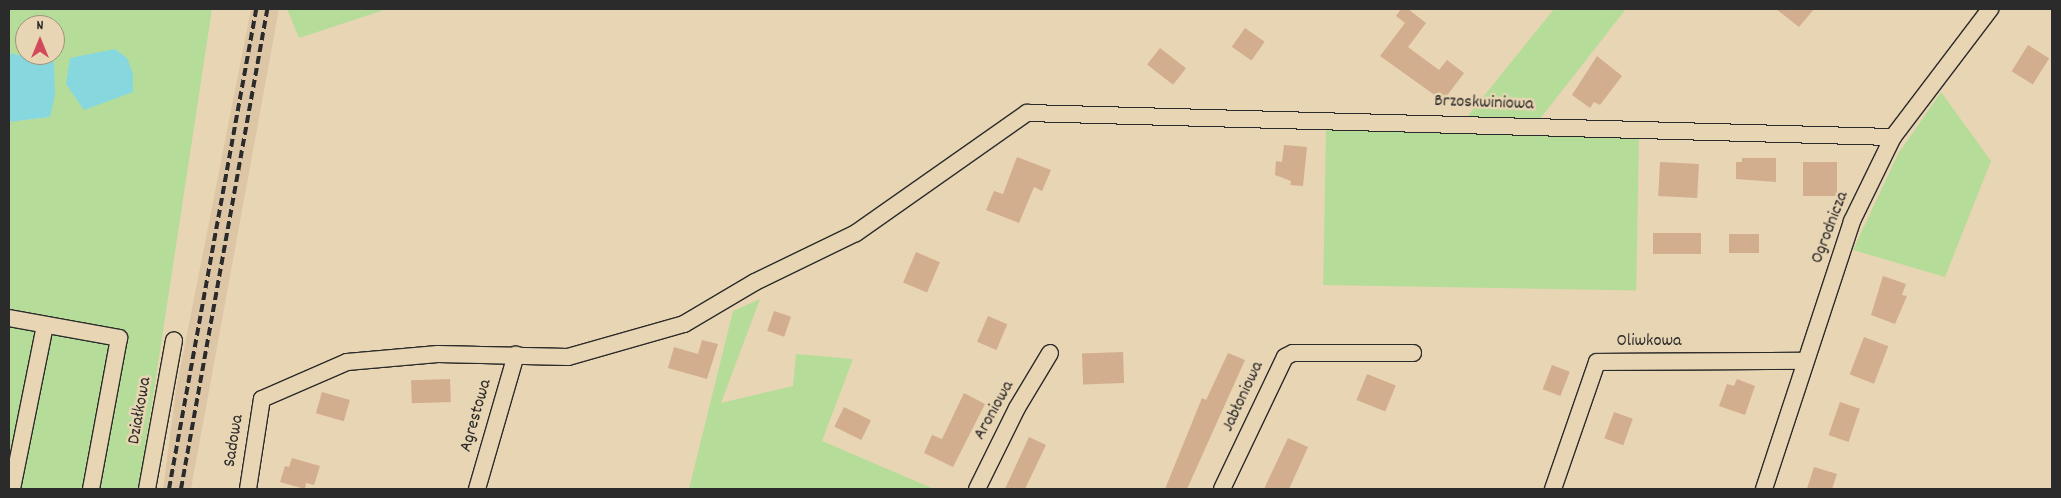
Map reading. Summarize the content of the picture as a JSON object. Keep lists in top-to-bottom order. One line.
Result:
{"streets":{"street":["Brzoskwiniowa","Ogrodnicza","Oliwkowa","Jabłoniowa","Działkowa","Aroniowa","Agrestowa","Sadowa"]},"crossings":[["Brzoskwiniowa","Ogrodnicza"],["Brzoskwiniowa","Agrestowa"],["Brzoskwiniowa","Sadowa"],["Ogrodnicza","Oliwkowa"]],"north":"top"}
